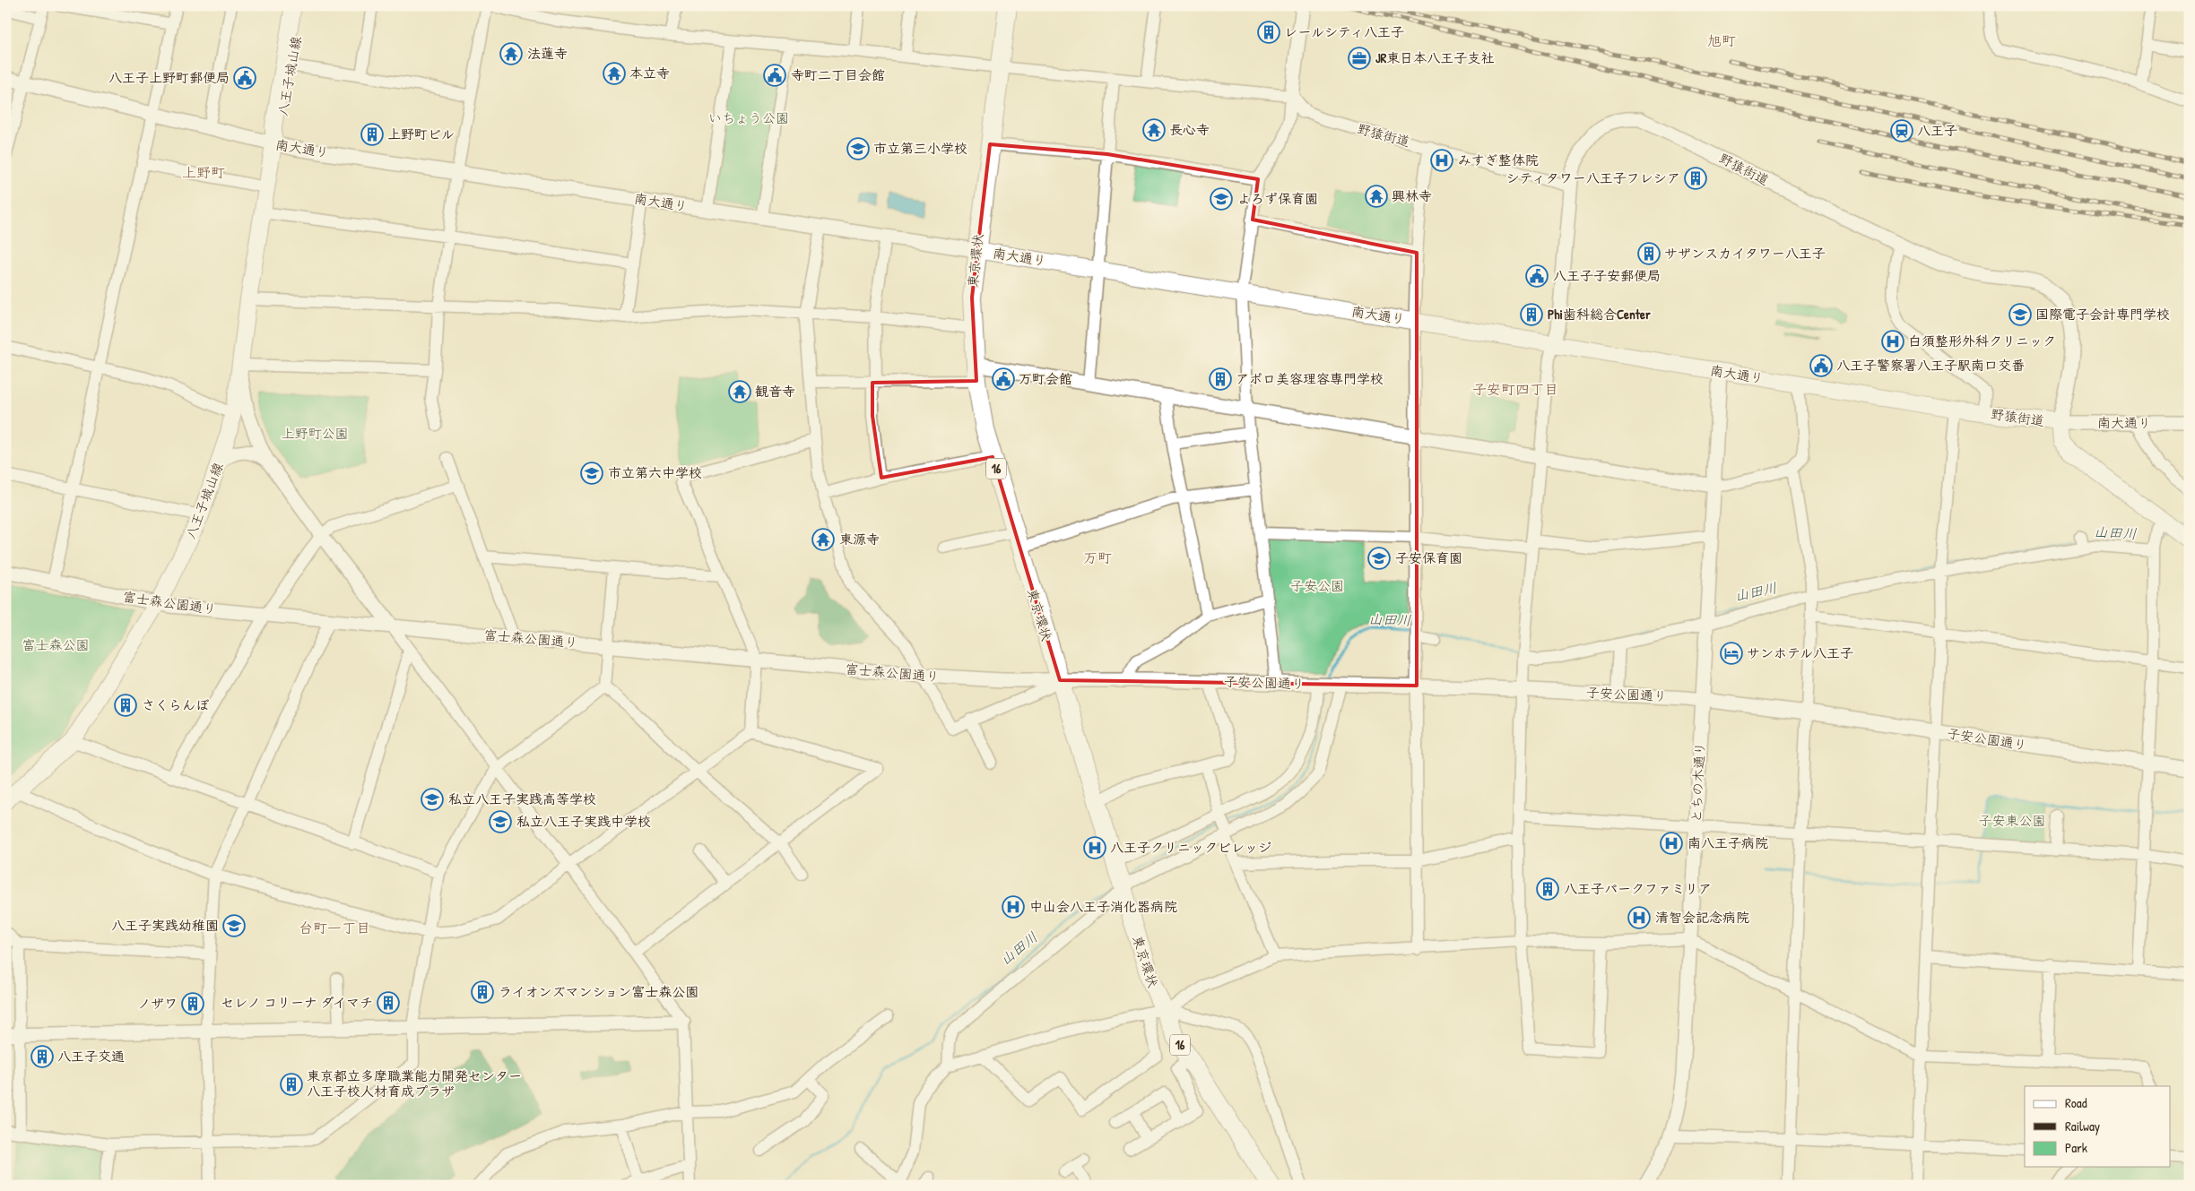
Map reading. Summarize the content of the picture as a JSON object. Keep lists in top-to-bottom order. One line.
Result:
{"streets":{"highway":["東京環状","16"],"main road":["八王子城山線","野猿街道","南大通り"],"street":["富士森公園通り","子安公園通り","とちの木通り"]},"crossings":[["八王子城山線","南大通り"],["八王子城山線","富士森公園通り"],["野猿街道","南大通り"],["南大通り","東京環状"],["南大通り","とちの木通り"],["東京環状","富士森公園通り"],["東京環状","子安公園通り"],["富士森公園通り","子安公園通り"],["子安公園通り","とちの木通り"]],"districts":["旭町","上野町","子安町四丁目","万町","台町一丁目"],"water":["山田川"],"parks":["いちょう公園","上野町公園","子安公園","富士森公園","子安東公園"],"places":{"building":["レールシティ八王子","上野町ビル","シティタワー八王子フレシア","サザンスカイタワー八王子","Phi歯科総合Center","アポロ美容理容専門学校","さくらんぼ","八王子パークファミリア","ライオンズマンション富士森公園","セレノ コリーナ ダイマチ","ノザワ","八王子交通","東京都立多摩職業能力開発センター 八王子校人材育成プラザ"],"temple":["法蓮寺","本立寺","長心寺","興林寺","観音寺","東源寺"],"office":["JR東日本八王子支社"],"public building":["寺町二丁目会館","八王子上野町郵便局","八王子子安郵便局","八王子警察署八王子駅南口交番","万町会館"],"station":["八王子"],"school or university":["市立第三小学校","よろず保育園","国際電子会計専門学校","市立第六中学校","子安保育園","私立八王子実践高等学校","私立八王子実践中学校","八王子実践幼稚園"],"hospital":["みすぎ整体院","白須整形外科クリニック","南八王子病院","八王子クリニックビレッジ","中山会八王子消化器病院","清智会記念病院"],"hotel":["サンホテル八王子"]},"legend":["Road","Railway","Park"]}
